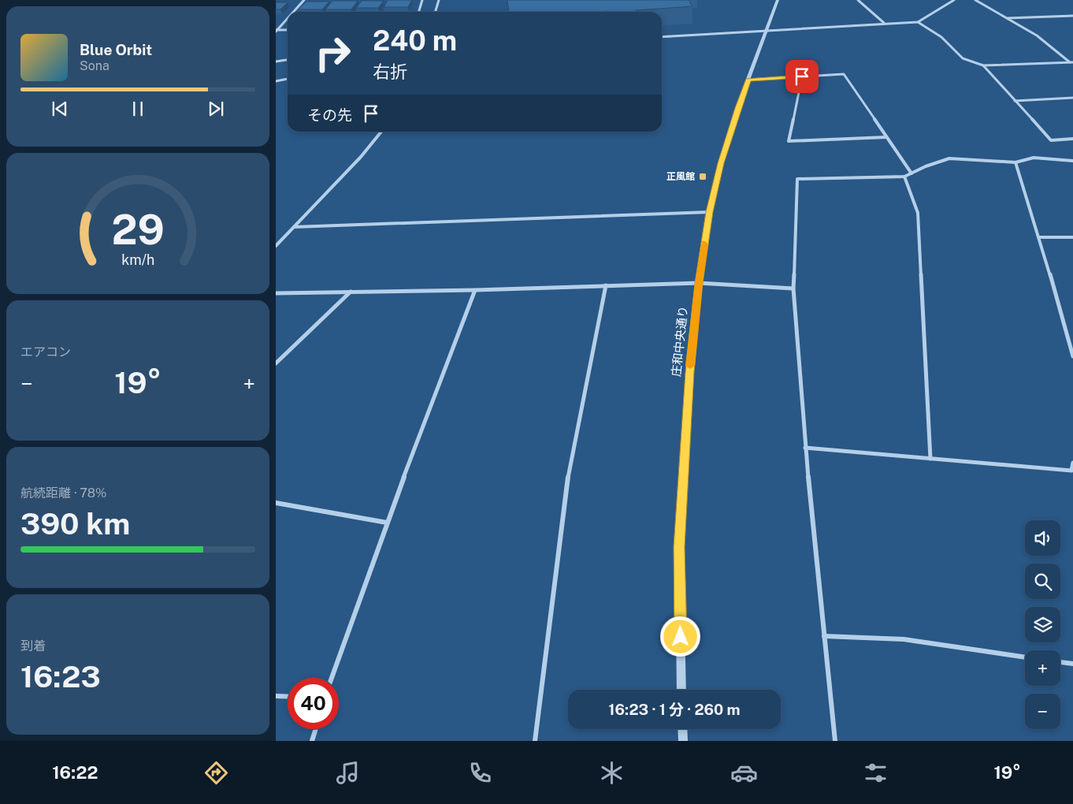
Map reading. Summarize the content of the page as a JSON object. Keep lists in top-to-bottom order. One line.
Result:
{"streets":{"street":["庄和中央通り"]},"places":{"transit":["正風館"]},"page":{"turn":["240 m","右折"],"song":["Blue Orbit","Sona"],"then":"その先","tile":["エアコン",["航続距離 · 78%","390 km"],["到着","16:23"]],"heat":["−","19°","+"],"map_buttons":["+","−"],"limit":"40","trip":"16:23 · 1 分 · 260 m","tabs":["16:22","19°"],"gauge":["29","km/h"]}}
